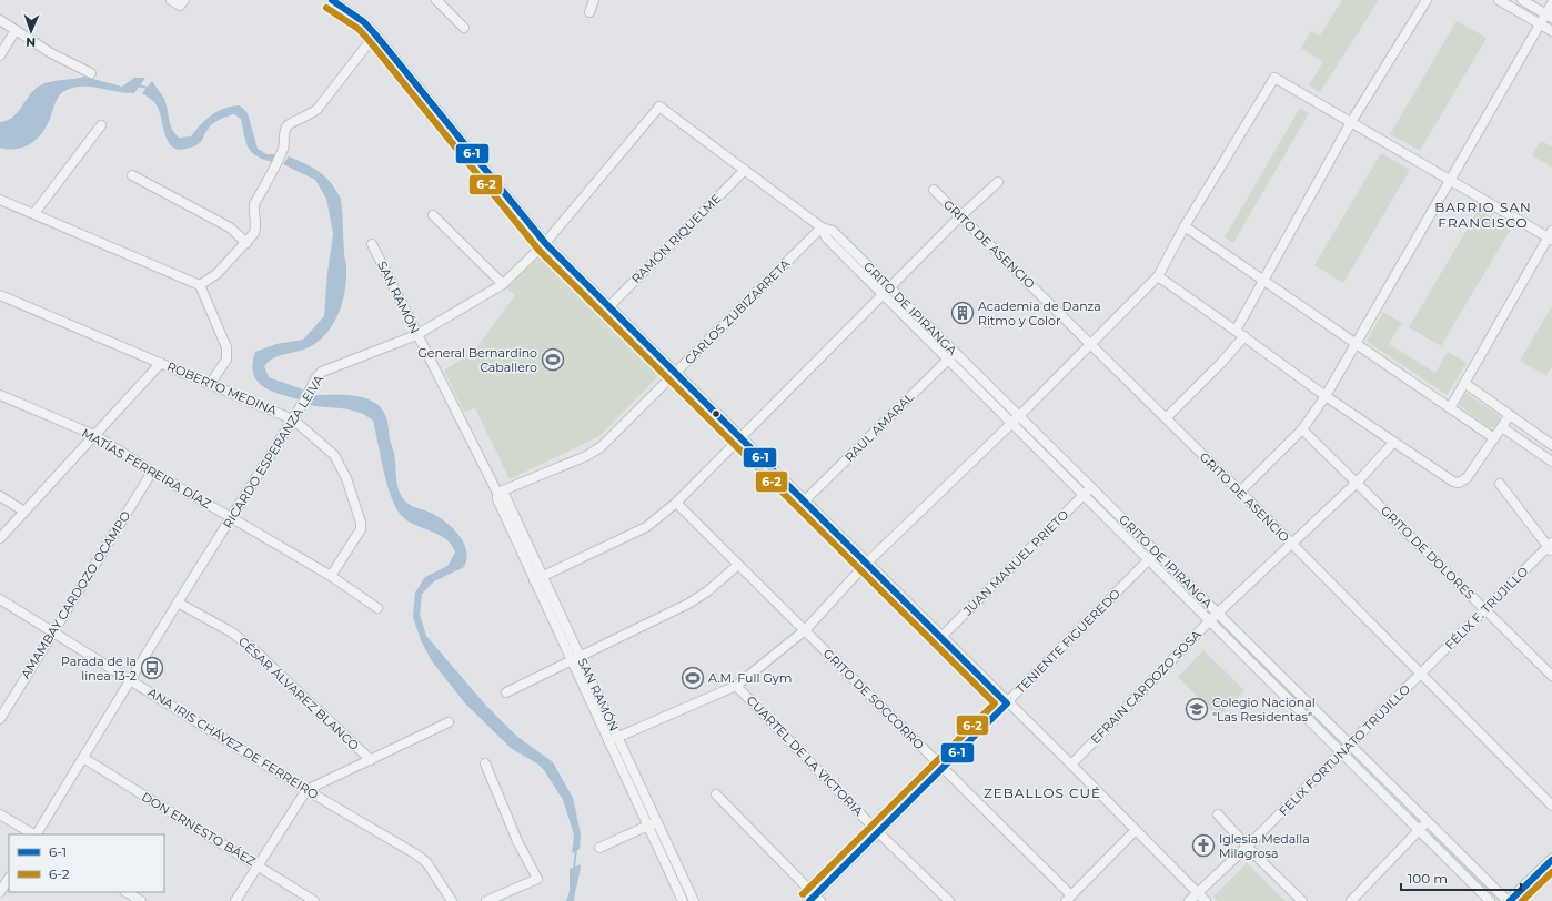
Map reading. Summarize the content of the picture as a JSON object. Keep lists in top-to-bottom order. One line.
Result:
{"streets":{"street":["RAMÓN RIQUELME","GRITO DE ASENCIO","SAN RAMÓN","GRITO DE IPIRANGA","CARLOS ZUBIZARRETA","ROBERTO MEDINA","RAUL AMARAL","RICARDO ESPERANZA LEIVA","MATÍAS FERREIRA DÍAZ","GRITO DE DOLORES","JUAN MANUEL PRIETO","AMAMBAY CARDOZO OCAMPO","FÉLIX F. TRUJILLO","TENIENTE FIGUEREDO","EFRAIN CARDOZO SOSA","CÉSAR ÁLVAREZ BLANCO","GRITO DE SOCCORRO","ANA IRIS CHÁVEZ DE FERREIRO","FELIX FORTUNATO TRUJILLO","CUARTEL DE LA VICTORIA","DON ERNESTO BÁEZ"]},"crossings":[["RAMÓN RIQUELME","GRITO DE IPIRANGA"],["GRITO DE ASENCIO","FÉLIX F. TRUJILLO"],["GRITO DE ASENCIO","EFRAIN CARDOZO SOSA"],["GRITO DE ASENCIO","FELIX FORTUNATO TRUJILLO"],["SAN RAMÓN","CARLOS ZUBIZARRETA"],["SAN RAMÓN","RICARDO ESPERANZA LEIVA"],["GRITO DE IPIRANGA","CARLOS ZUBIZARRETA"],["GRITO DE IPIRANGA","RAUL AMARAL"],["GRITO DE IPIRANGA","RICARDO ESPERANZA LEIVA"],["GRITO DE IPIRANGA","JUAN MANUEL PRIETO"],["GRITO DE IPIRANGA","TENIENTE FIGUEREDO"],["GRITO DE IPIRANGA","EFRAIN CARDOZO SOSA"],["GRITO DE IPIRANGA","FELIX FORTUNATO TRUJILLO"],["ROBERTO MEDINA","RICARDO ESPERANZA LEIVA"],["ROBERTO MEDINA","MATÍAS FERREIRA DÍAZ"],["RICARDO ESPERANZA LEIVA","MATÍAS FERREIRA DÍAZ"],["RICARDO ESPERANZA LEIVA","CÉSAR ÁLVAREZ BLANCO"],["RICARDO ESPERANZA LEIVA","ANA IRIS CHÁVEZ DE FERREIRO"],["RICARDO ESPERANZA LEIVA","DON ERNESTO BÁEZ"],["MATÍAS FERREIRA DÍAZ","AMAMBAY CARDOZO OCAMPO"],["GRITO DE DOLORES","FÉLIX F. TRUJILLO"],["GRITO DE DOLORES","EFRAIN CARDOZO SOSA"],["AMAMBAY CARDOZO OCAMPO","ANA IRIS CHÁVEZ DE FERREIRO"],["FÉLIX F. TRUJILLO","FELIX FORTUNATO TRUJILLO"],["TENIENTE FIGUEREDO","GRITO DE SOCCORRO"],["TENIENTE FIGUEREDO","CUARTEL DE LA VICTORIA"]],"districts":["BARRIO SAN FRANCISCO","ZEBALLOS CUÉ"],"places":{"building":["Academia de Danza Ritmo y Color"],"sports":["General Bernardino Caballero","A.M. Full Gym"],"bus stop":["Parada de la linea 13-2"],"school or university":["Colegio Nacional \"Las Residentas\""],"church":["Iglesia Medalla Milagrosa"]},"lines":["transit line 6-1","transit line 6-2"],"legend":["6-1","6-2"],"scale_bar":"100 m","north":"bottom"}
